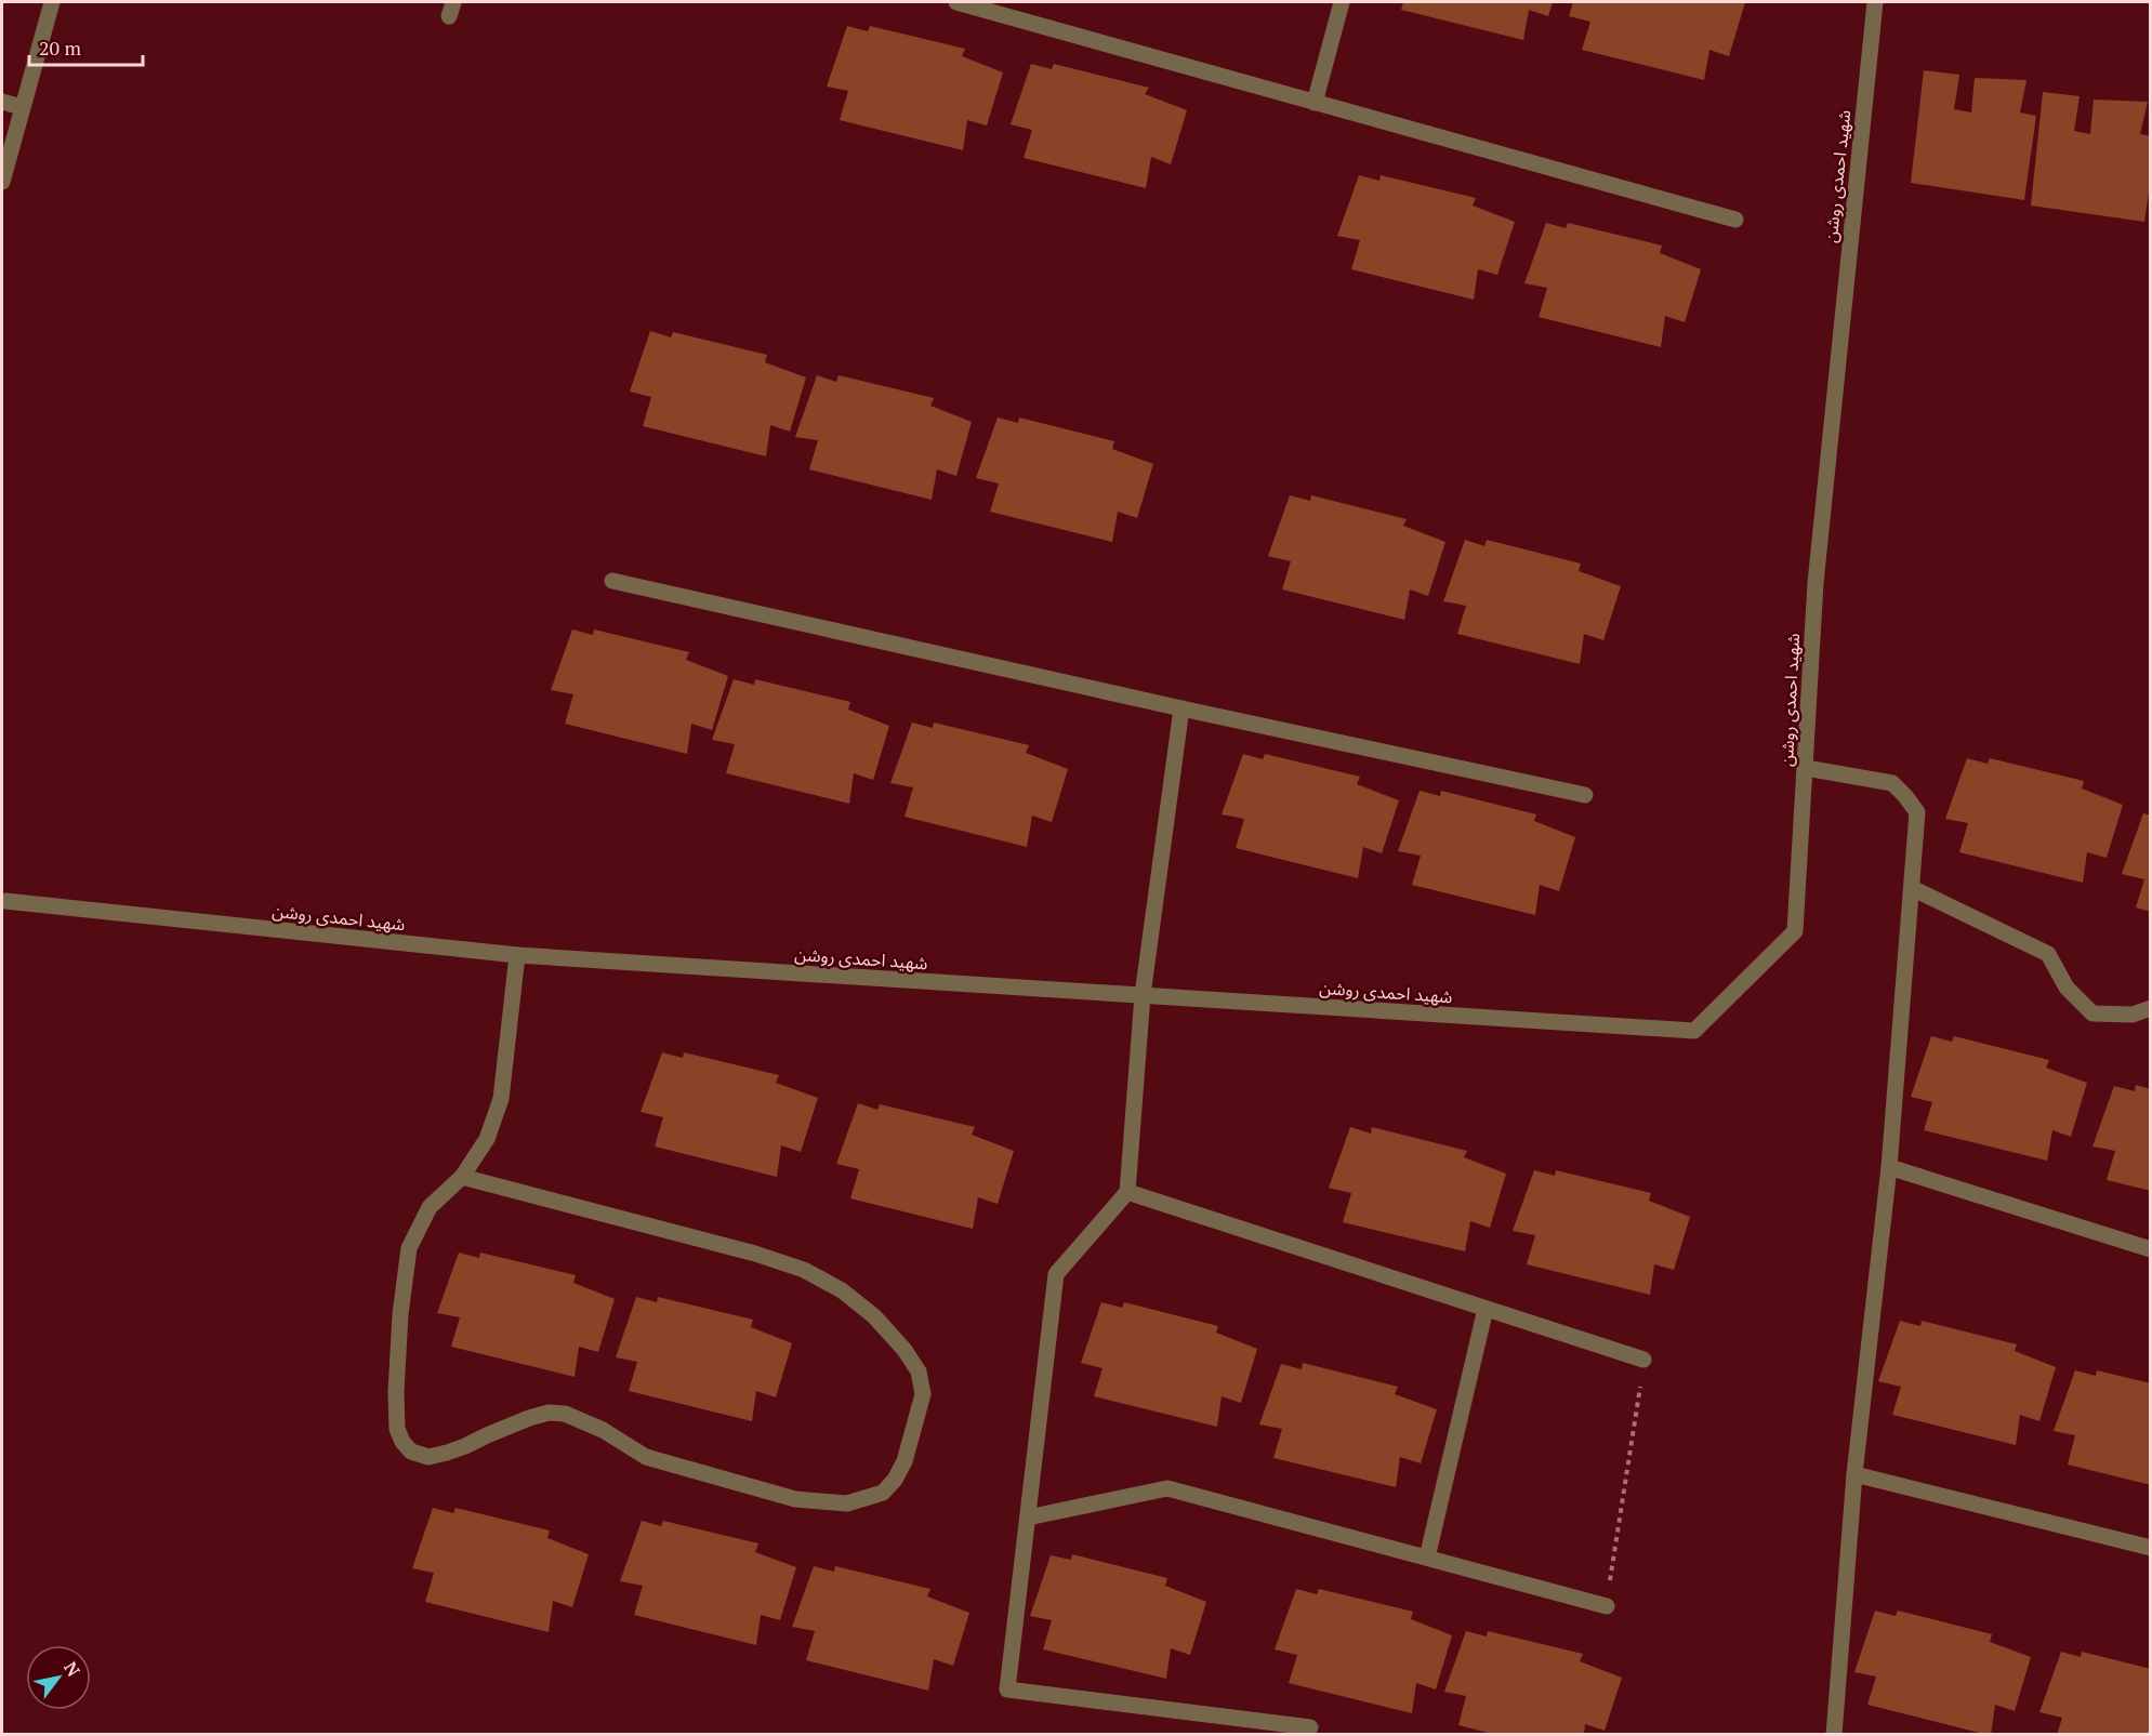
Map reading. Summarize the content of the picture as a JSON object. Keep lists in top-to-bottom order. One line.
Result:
{"streets":{"street":["شهید احمدی روشن"]},"scale_bar":"20 m","north":"top right"}
